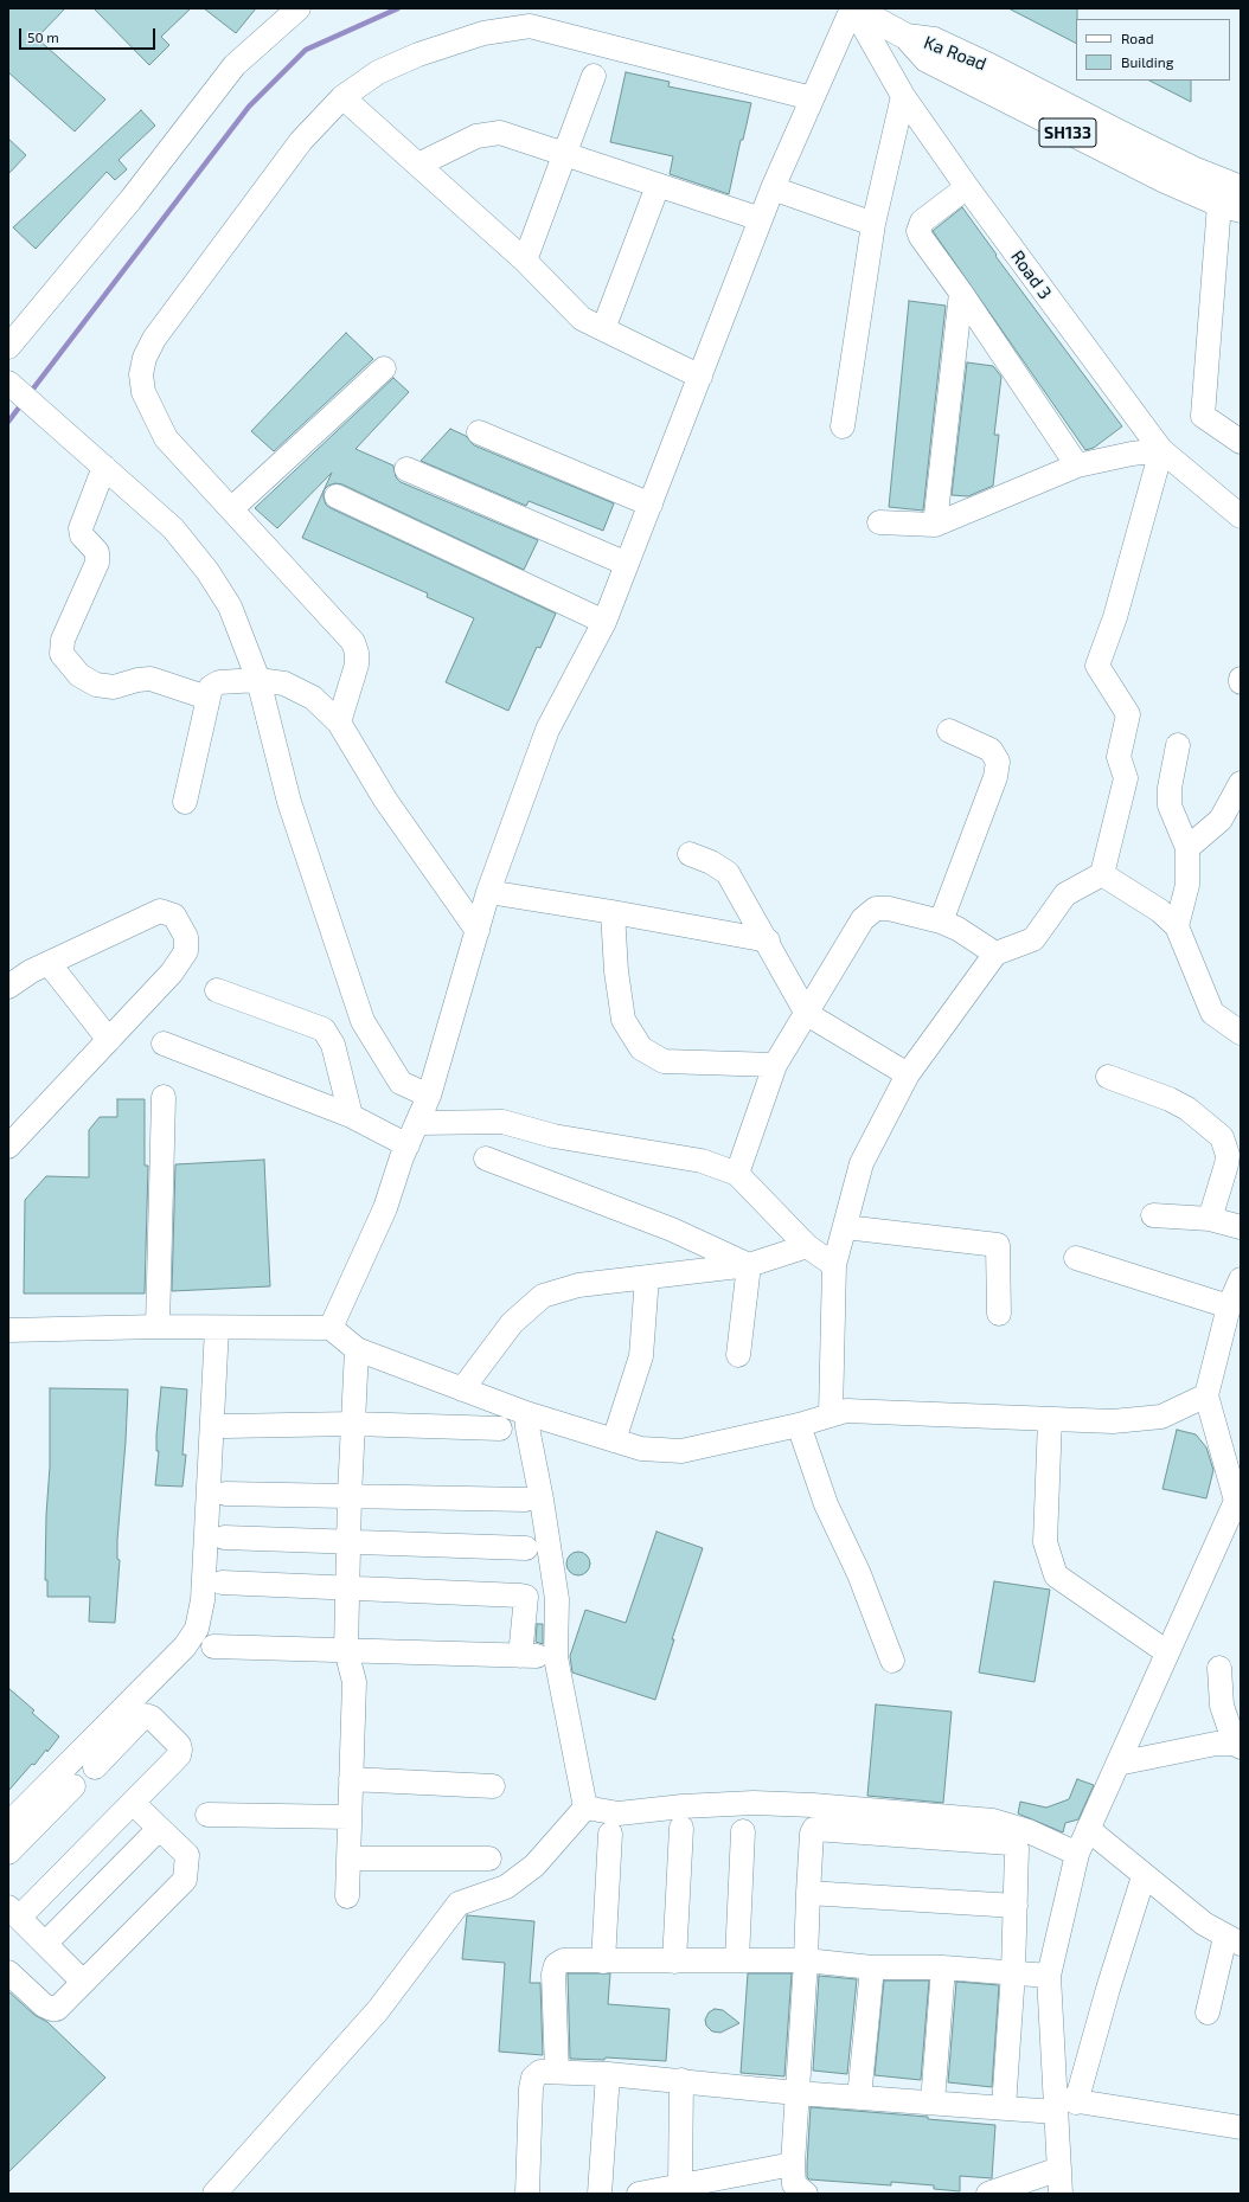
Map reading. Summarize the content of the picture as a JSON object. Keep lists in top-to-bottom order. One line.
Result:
{"streets":{"main road":["Ka Road","SH133"],"street":["Road 3"]},"crossings":[["Ka Road","SH133"],["SH133","Road 3"]],"legend":["Road","Building"],"scale_bar":"50 m"}
